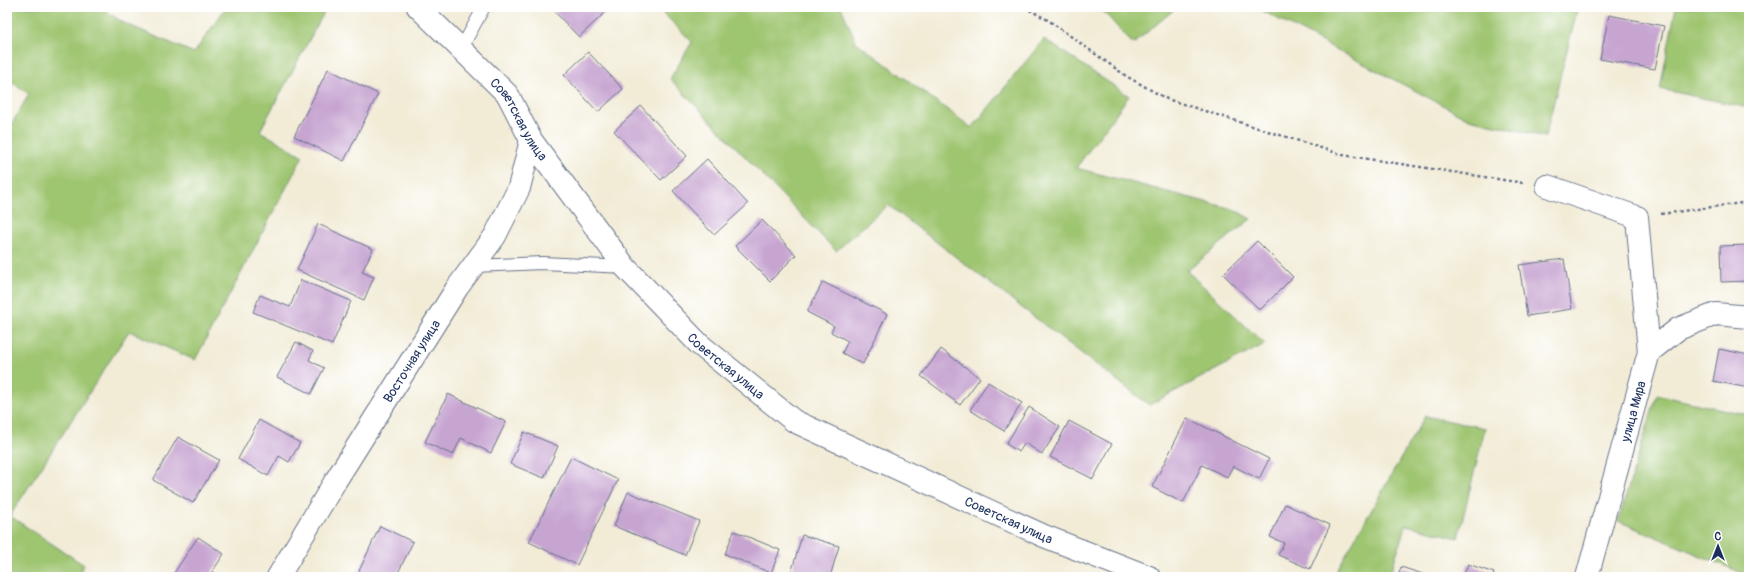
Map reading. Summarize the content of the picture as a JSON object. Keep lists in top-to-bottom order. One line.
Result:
{"streets":{"street":["Советская улица","Восточная улица","улица Мира"]},"crossings":[["Советская улица","Восточная улица"]],"north":"top"}
